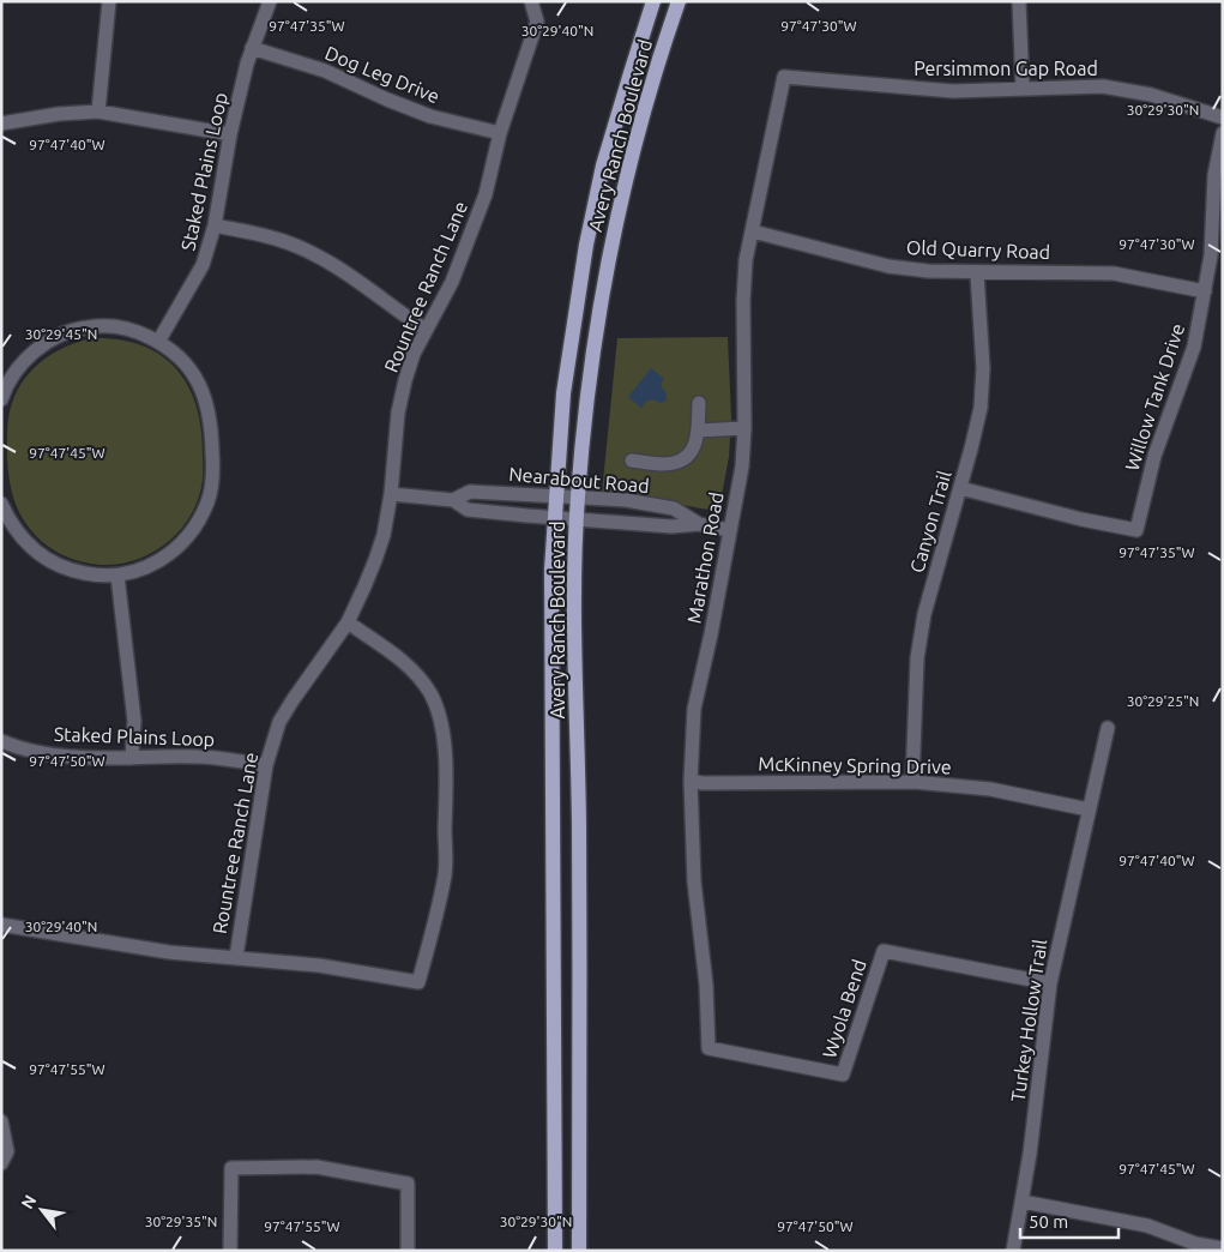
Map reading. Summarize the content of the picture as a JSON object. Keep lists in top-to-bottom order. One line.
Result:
{"streets":{"main road":["Avery Ranch Boulevard"],"street":["Persimmon Gap Road","Dog Leg Drive","Staked Plains Loop","Old Quarry Road","Rountree Ranch Lane","Willow Tank Drive","Nearabout Road","Canyon Trail","Marathon Road","McKinney Spring Drive","Wyola Bend","Turkey Hollow Trail"]},"crossings":[["Persimmon Gap Road","Marathon Road"],["Dog Leg Drive","Staked Plains Loop"],["Dog Leg Drive","Rountree Ranch Lane"],["Avery Ranch Boulevard","Nearabout Road"],["Staked Plains Loop","Rountree Ranch Lane"],["Old Quarry Road","Willow Tank Drive"],["Old Quarry Road","Canyon Trail"],["Old Quarry Road","Marathon Road"],["Rountree Ranch Lane","Nearabout Road"],["Willow Tank Drive","Canyon Trail"],["Nearabout Road","Marathon Road"],["Canyon Trail","McKinney Spring Drive"],["Marathon Road","McKinney Spring Drive"],["Marathon Road","Wyola Bend"],["McKinney Spring Drive","Turkey Hollow Trail"],["Wyola Bend","Turkey Hollow Trail"]],"scale_bar":"50 m","north":"top left","coordinates":["97°47'35\"W","97°47'30\"W","30°29'40\"N","30°29'30\"N","97°47'40\"W","30°29'45\"N","97°47'45\"W","30°29'25\"N","97°47'50\"W","97°47'55\"W","30°29'35\"N"]}
